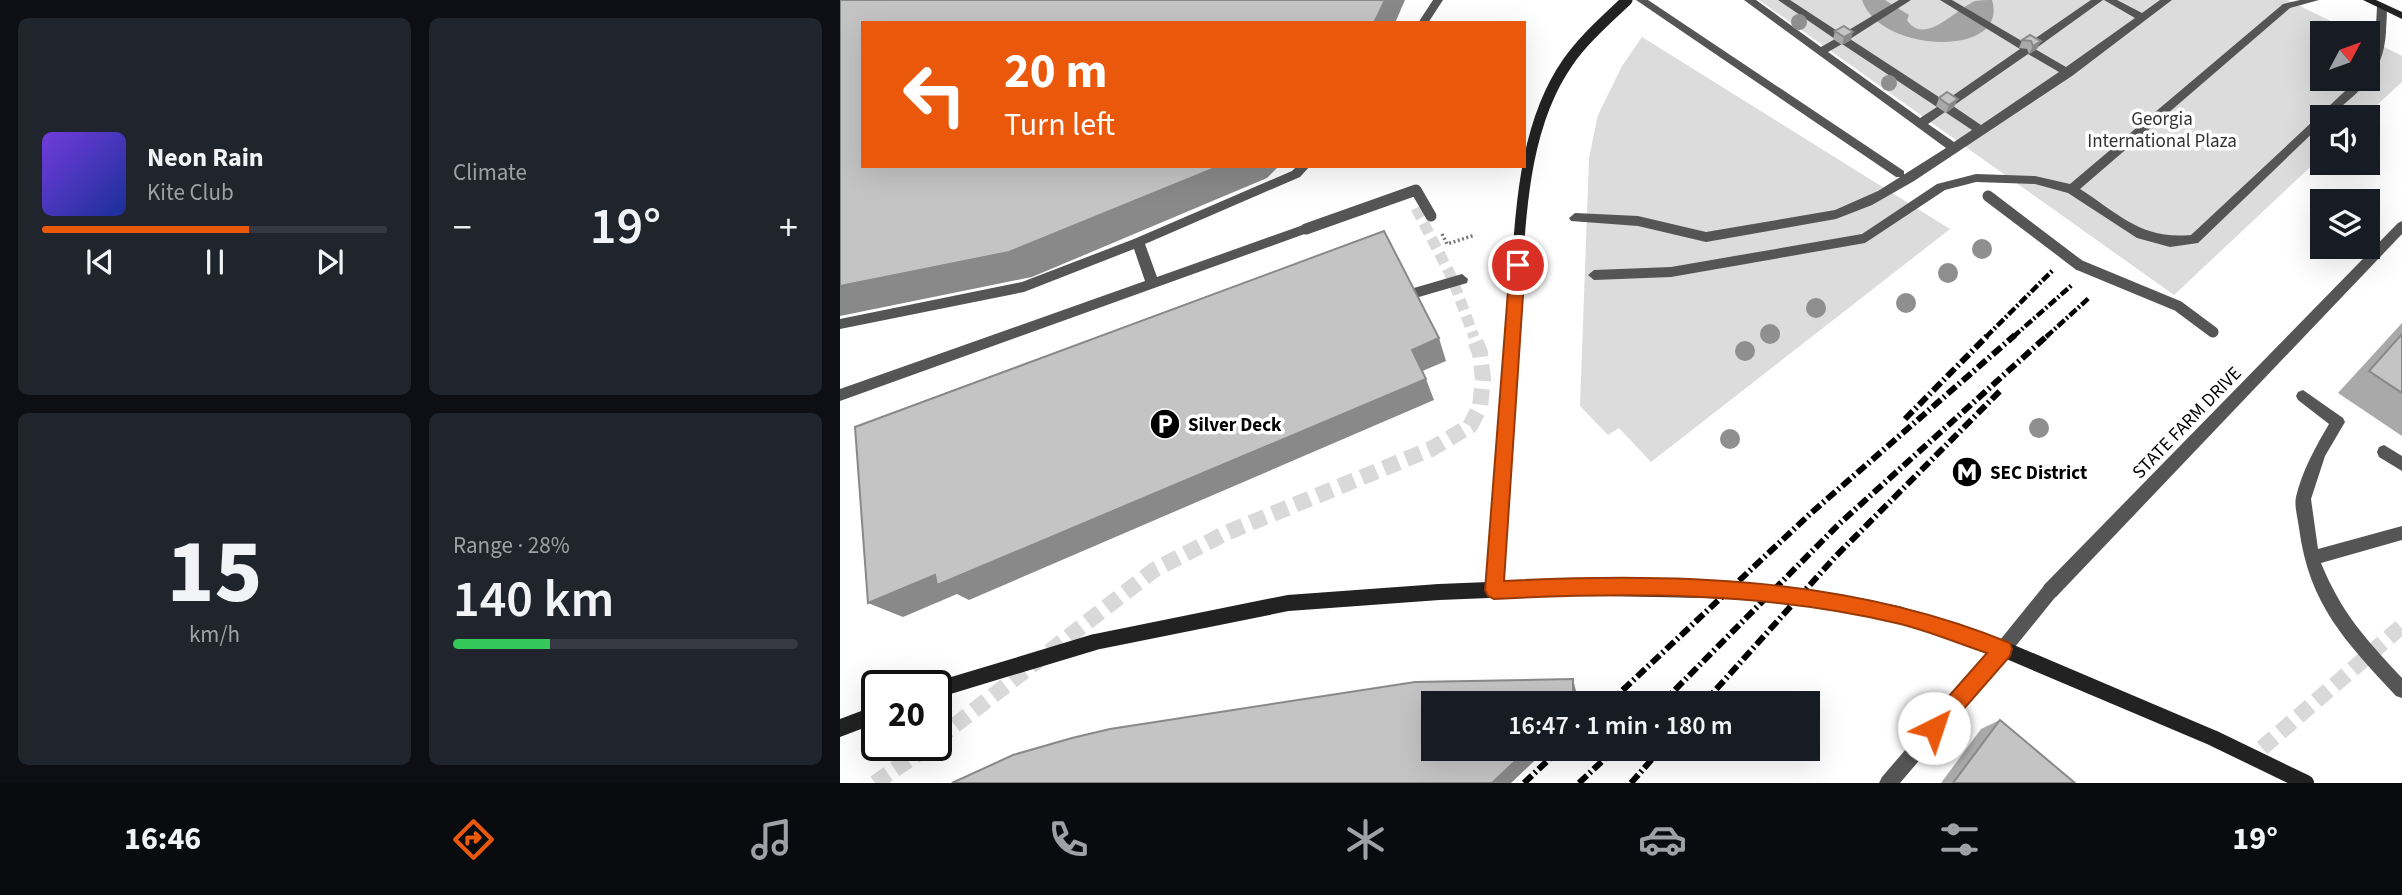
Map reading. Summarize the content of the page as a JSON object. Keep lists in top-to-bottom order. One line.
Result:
{"streets":{"street":["STATE FARM DRIVE"]},"parks":["Georgia International Plaza"],"places":{"parking":["Silver Deck"],"metro station":["SEC District"]},"north":"top right","page":{"tile":["Climate",["15","km/h"],["Range · 28%","140 km"]],"turn":["20 m","Turn left"],"song":["Neon Rain","Kite Club"],"heat":["−","19°","+"],"limit":"20","trip":"16:47 · 1 min · 180 m","tabs":["16:46","19°"]}}
